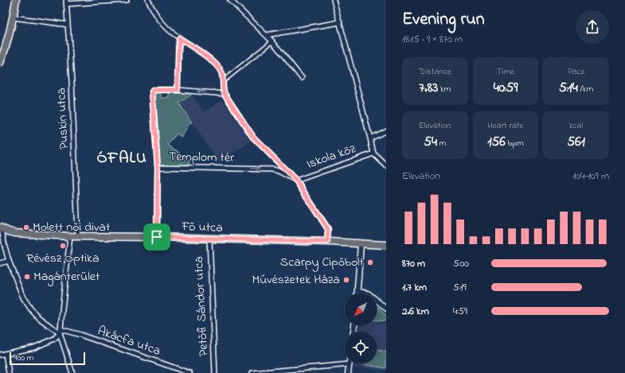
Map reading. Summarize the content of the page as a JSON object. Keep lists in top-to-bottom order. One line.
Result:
{"streets":{"main road":["Fő utca"],"street":["Puskin utca","Iskola köz","Templom tér","Petőfi Sándor utca","Akácfa utca"]},"crossings":[["Puskin utca","Fő utca"],["Iskola köz","Templom tér"],["Fő utca","Petőfi Sándor utca"]],"districts":["ÓFALU"],"places":["Molett női divat","Révész Optika","Scarpy Cipőbolt","Magánterület","Művészetek Háza"],"scale_bar":"100 m","north":"bottom left","page":{"heading":["Evening run","18:15 · 9 × 870 m"],"stats":[["Distance","7.83 km"],["Time","40:59"],["Pace","5:14 /km"],["Elevation","54 m"],["Heart rate","156 bpm"],["kcal","561"]],"chart":["Elevation","104–109 m"],"list":[{"name":"870 m","note":"5:00"},{"name":"1.7 km","note":"5:19"},{"name":"2.6 km","note":"4:59"}],"scale":"100 m"}}
